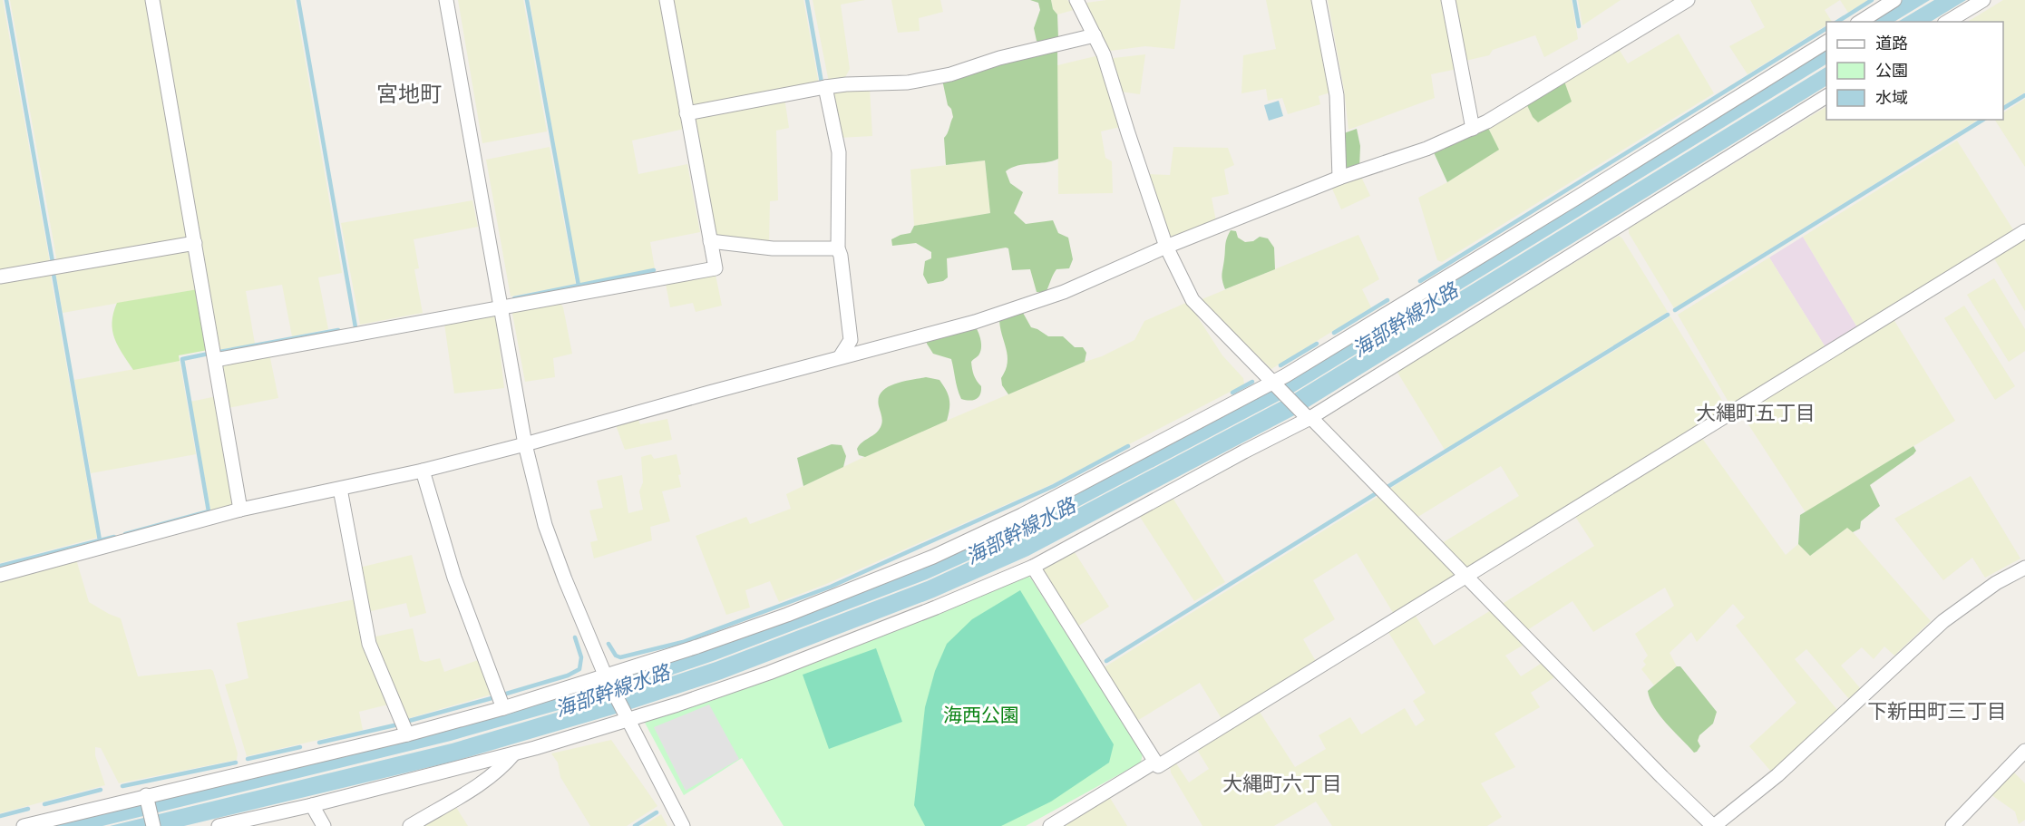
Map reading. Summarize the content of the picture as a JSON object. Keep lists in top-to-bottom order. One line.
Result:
{"districts":["宮地町","大縄町五丁目","下新田町三丁目","大縄町六丁目"],"water":["海部幹線水路"],"parks":["海西公園"],"legend":["道路","公園","水域"]}
